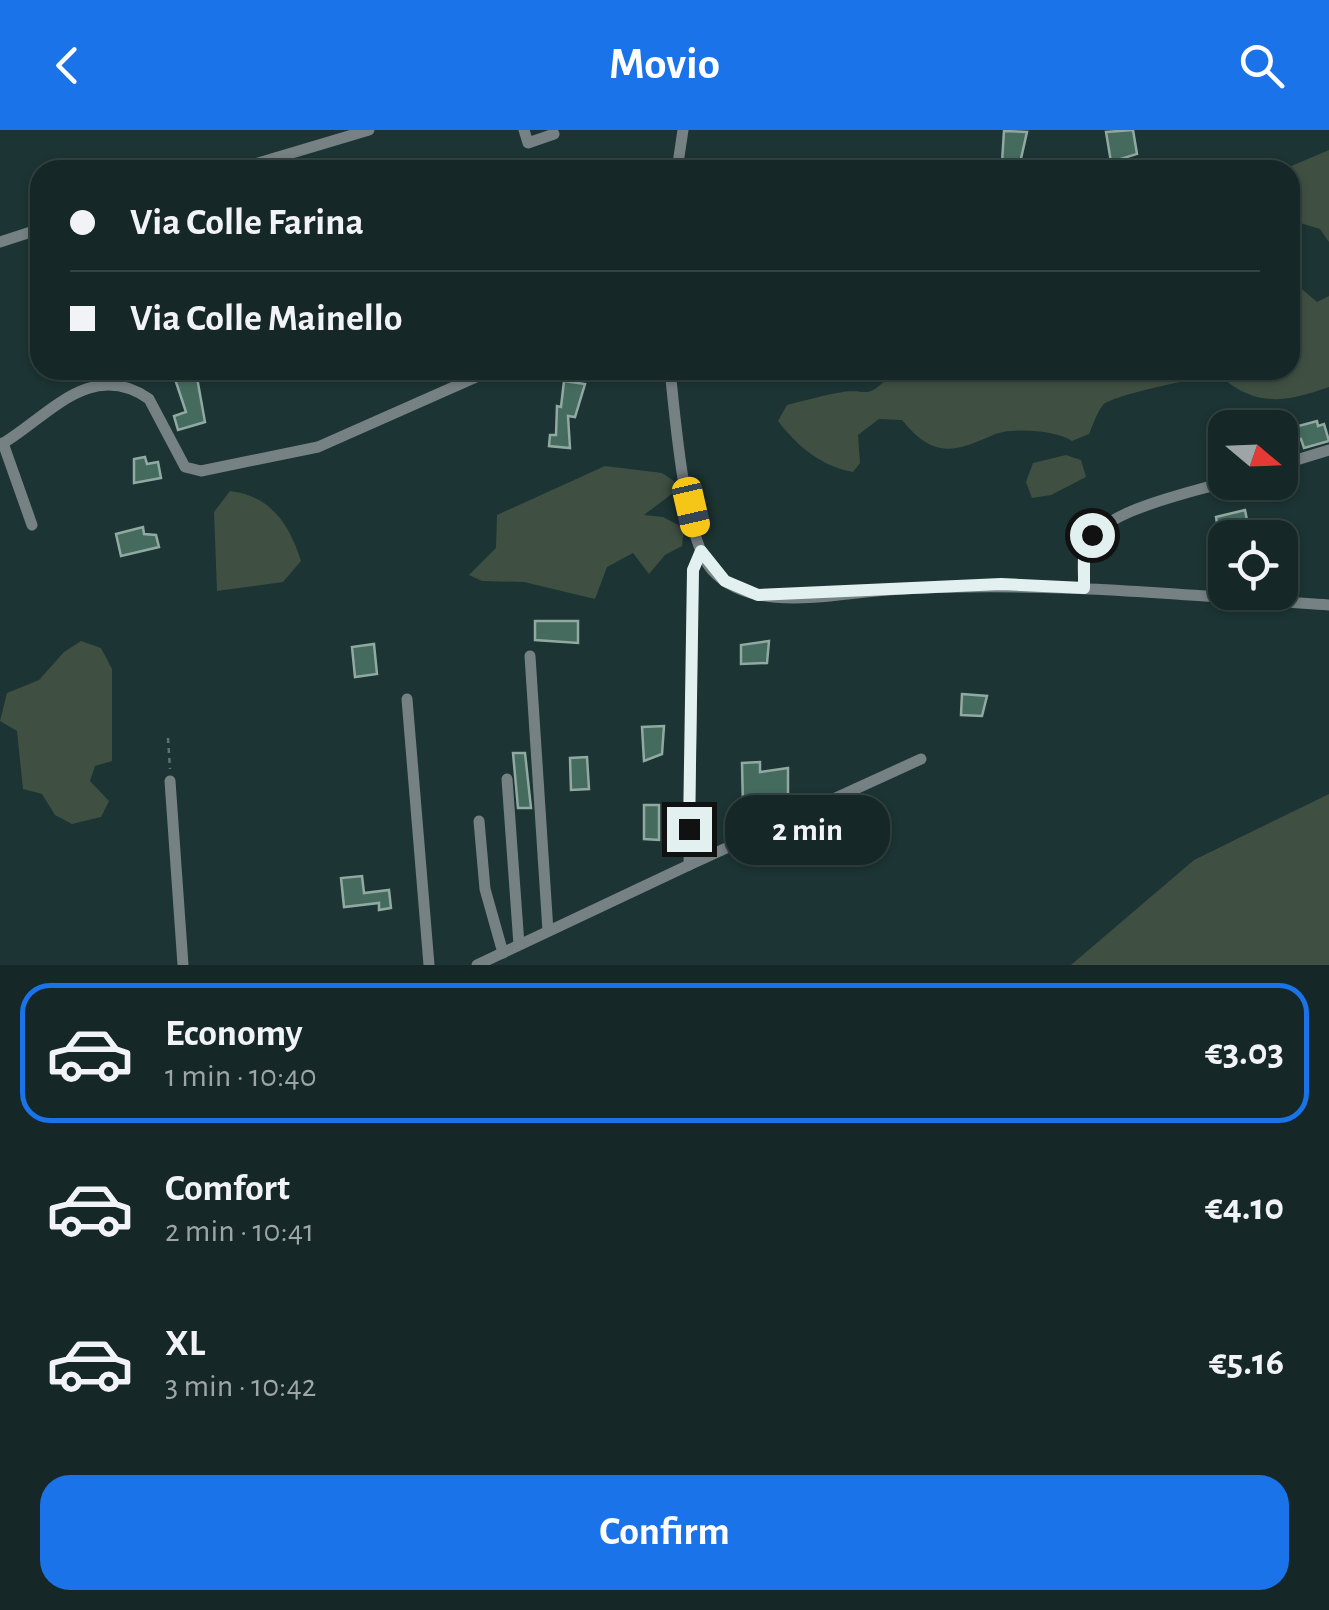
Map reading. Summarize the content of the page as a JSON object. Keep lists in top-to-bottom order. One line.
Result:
{"north":"right","page":{"header":"Movio","banner":["Via Colle Farina","Via Colle Mainello"],"bubble":"2 min","list":[{"name":"Economy","note":"1 min · 10:40","value":"€3.03"},{"name":"Comfort","note":"2 min · 10:41","value":"€4.10"},{"name":"XL","note":"3 min · 10:42","value":"€5.16"}],"buttons":"Confirm"}}
